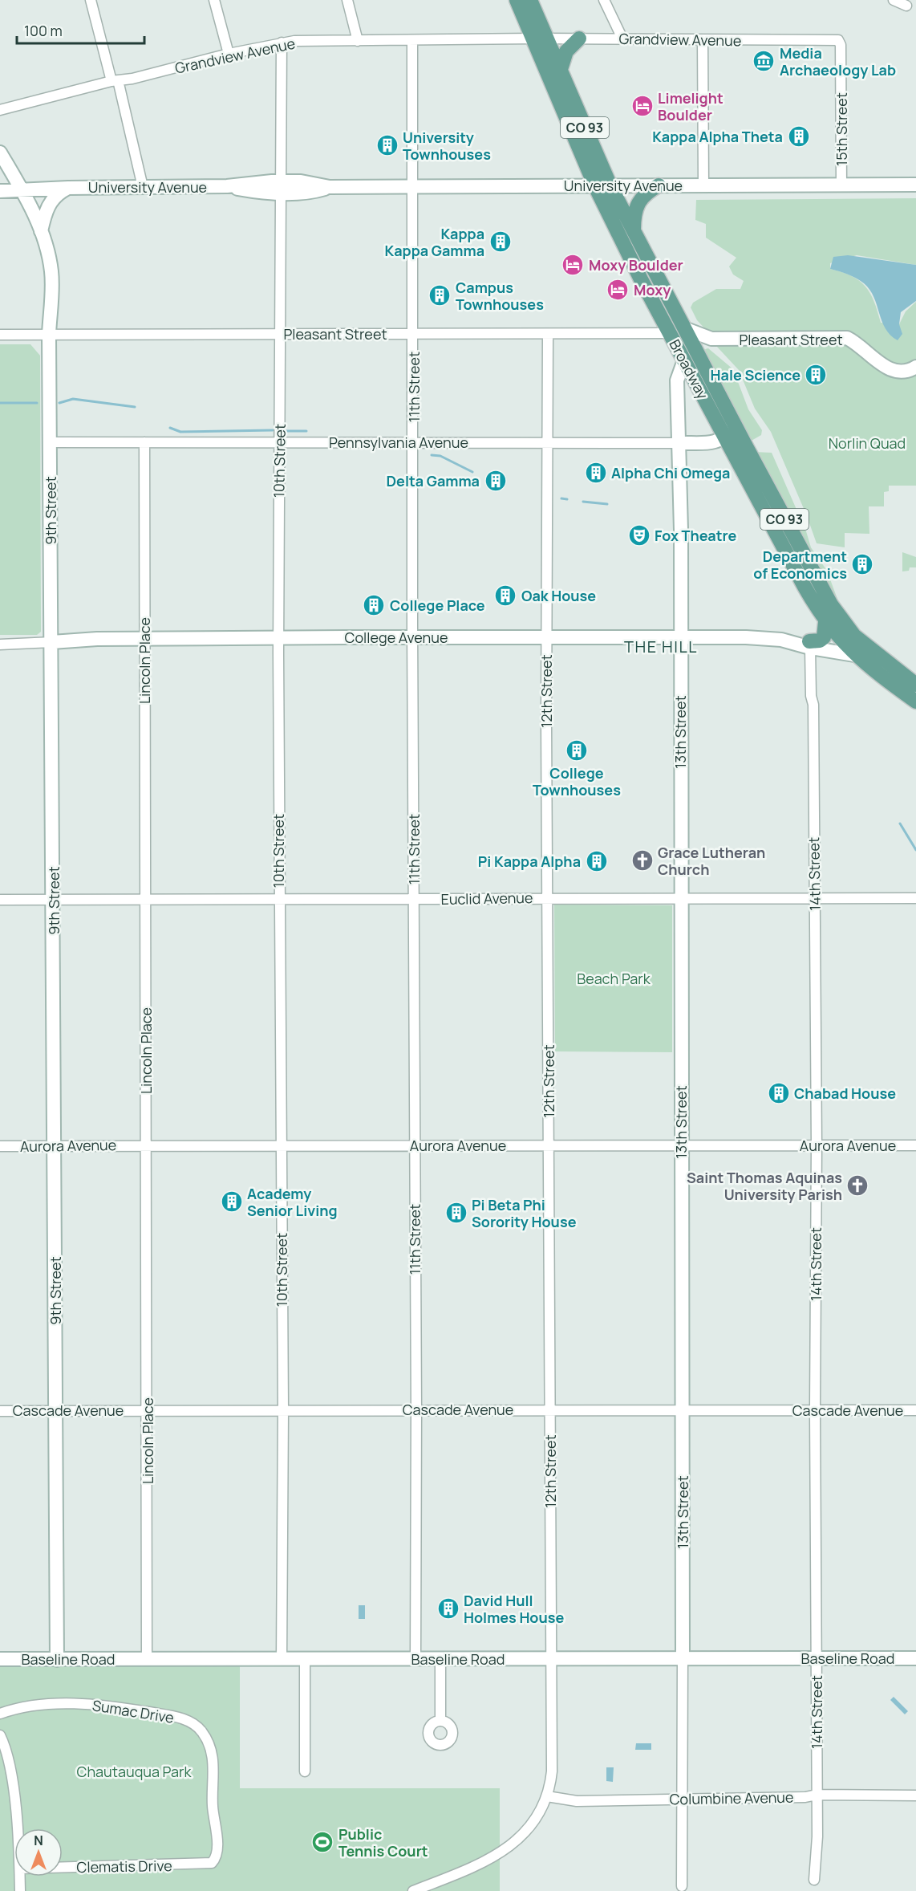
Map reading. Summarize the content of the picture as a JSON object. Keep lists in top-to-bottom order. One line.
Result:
{"streets":{"main road":["CO 93","Broadway"],"street":["Grandview Avenue","15th Street","University Avenue","Pleasant Street","11th Street","Pennsylvania Avenue","10th Street","9th Street","College Avenue","Lincoln Place","12th Street","13th Street","14th Street","Euclid Avenue","Aurora Avenue","Cascade Avenue","Baseline Road","Sumac Drive","Columbine Avenue","Clematis Drive"]},"crossings":[["Grandview Avenue","15th Street"],["Grandview Avenue","Broadway"],["Grandview Avenue","11th Street"],["Grandview Avenue","10th Street"],["15th Street","University Avenue"],["University Avenue","Broadway"],["University Avenue","11th Street"],["University Avenue","10th Street"],["University Avenue","9th Street"],["Pleasant Street","Broadway"],["Pleasant Street","11th Street"],["Pleasant Street","10th Street"],["Pleasant Street","9th Street"],["Pleasant Street","12th Street"],["Broadway","Pennsylvania Avenue"],["Broadway","College Avenue"],["Broadway","13th Street"],["11th Street","Pennsylvania Avenue"],["11th Street","College Avenue"],["11th Street","Euclid Avenue"],["11th Street","Aurora Avenue"],["11th Street","Cascade Avenue"],["11th Street","Baseline Road"],["Pennsylvania Avenue","10th Street"],["Pennsylvania Avenue","9th Street"],["Pennsylvania Avenue","Lincoln Place"],["Pennsylvania Avenue","12th Street"],["Pennsylvania Avenue","13th Street"],["10th Street","College Avenue"],["10th Street","Euclid Avenue"],["10th Street","Aurora Avenue"],["10th Street","Cascade Avenue"],["10th Street","Baseline Road"],["9th Street","College Avenue"],["9th Street","Euclid Avenue"],["9th Street","Aurora Avenue"],["9th Street","Cascade Avenue"],["9th Street","Baseline Road"],["College Avenue","Lincoln Place"],["College Avenue","12th Street"],["College Avenue","13th Street"],["College Avenue","14th Street"],["Lincoln Place","Euclid Avenue"],["Lincoln Place","Aurora Avenue"],["Lincoln Place","Cascade Avenue"],["Lincoln Place","Baseline Road"],["12th Street","Euclid Avenue"],["12th Street","Aurora Avenue"],["12th Street","Cascade Avenue"],["12th Street","Baseline Road"],["12th Street","Columbine Avenue"],["13th Street","Euclid Avenue"],["13th Street","Aurora Avenue"],["13th Street","Cascade Avenue"],["13th Street","Baseline Road"],["13th Street","Columbine Avenue"],["14th Street","Euclid Avenue"],["14th Street","Aurora Avenue"],["14th Street","Cascade Avenue"],["14th Street","Baseline Road"],["14th Street","Columbine Avenue"],["Sumac Drive","Clematis Drive"]],"districts":["THE HILL"],"parks":["Norlin Quad","Beach Park","Chautauqua Park"],"places":{"museum":["Media Archaeology Lab"],"hotel":["Limelight Boulder","Moxy Boulder","Moxy"],"building":["Kappa Alpha Theta","University Townhouses","Kappa Kappa Gamma","Campus Townhouses","Hale Science","Alpha Chi Omega","Delta Gamma","Department of Economics","Oak House","College Place","College Townhouses","Pi Kappa Alpha","Chabad House","Academy Senior Living","Pi Beta Phi Sorority House","David Hull Holmes House"],"theatre":["Fox Theatre"],"church":["Grace Lutheran Church","Saint Thomas Aquinas University Parish"],"sports":["Public Tennis Court"]},"scale_bar":"100 m","north":"top"}
